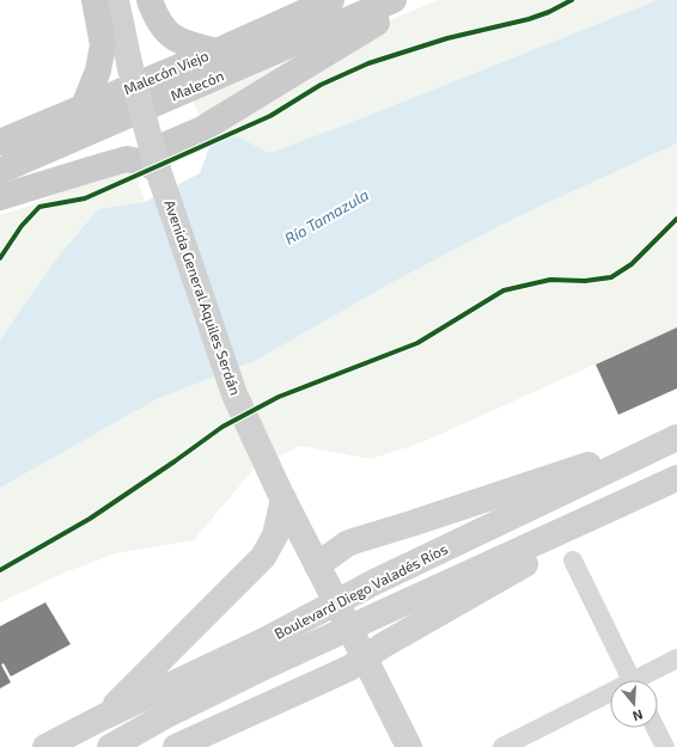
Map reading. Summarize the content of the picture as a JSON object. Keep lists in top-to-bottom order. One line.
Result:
{"streets":{"main road":["Malecón Viejo","Malecón","Avenida General Aquiles Serdán","Boulevard Diego Valadés Ríos"]},"water":["Río Tamazula"],"north":"bottom"}
